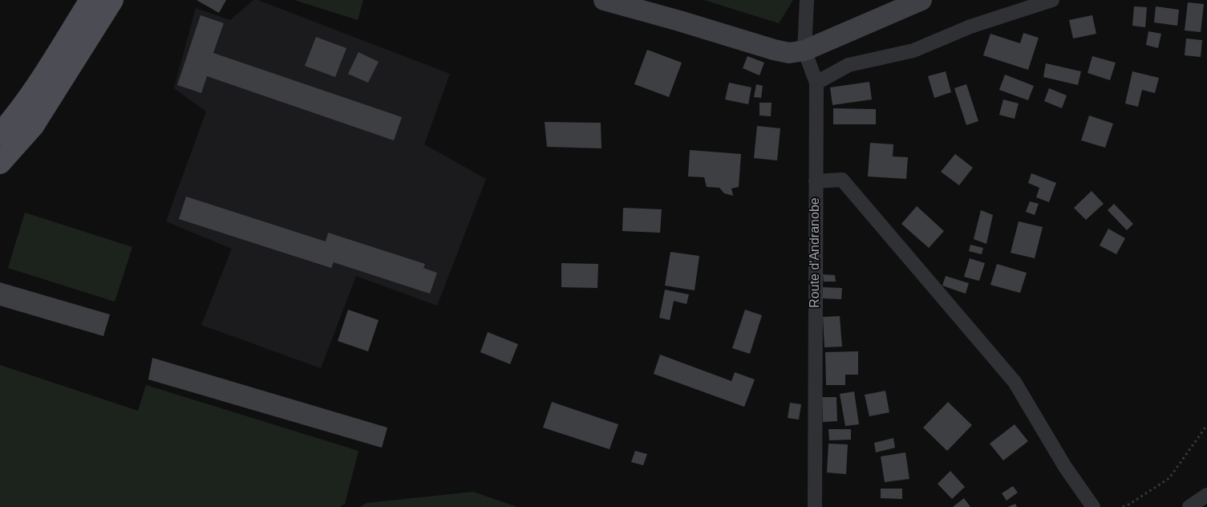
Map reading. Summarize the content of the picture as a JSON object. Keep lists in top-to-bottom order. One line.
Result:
{"streets":{"street":["Route d'Andranobe"]}}
